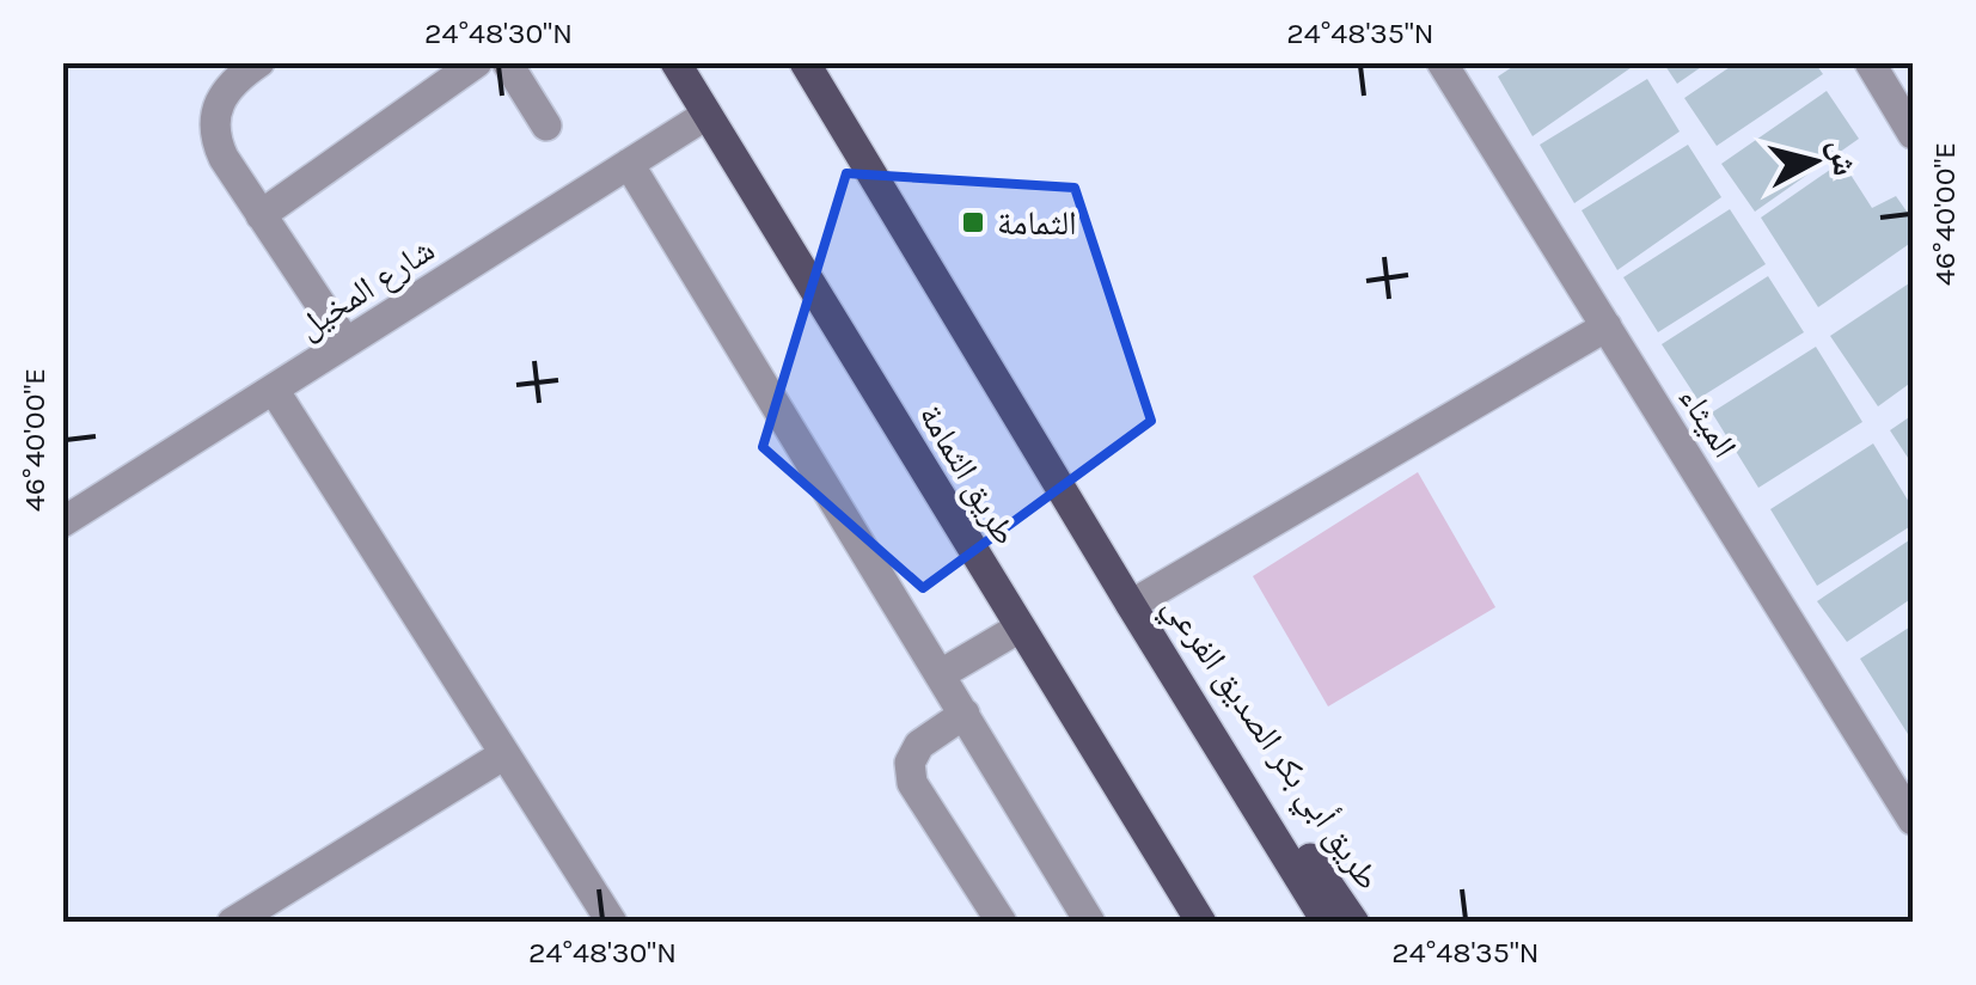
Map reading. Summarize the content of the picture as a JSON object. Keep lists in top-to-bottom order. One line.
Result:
{"streets":{"main road":["طريق الثمامة","طريق أبي بكر الصديق الفرعي"],"street":["شارع المخيل","الميثاء"]},"crossings":[["شارع المخيل","طريق الثمامة"]],"places":{"transit":["الثمامة"]},"north":"right","coordinates":["24°48'30\"N","24°48'35\"N","46°40'00\"E"]}
